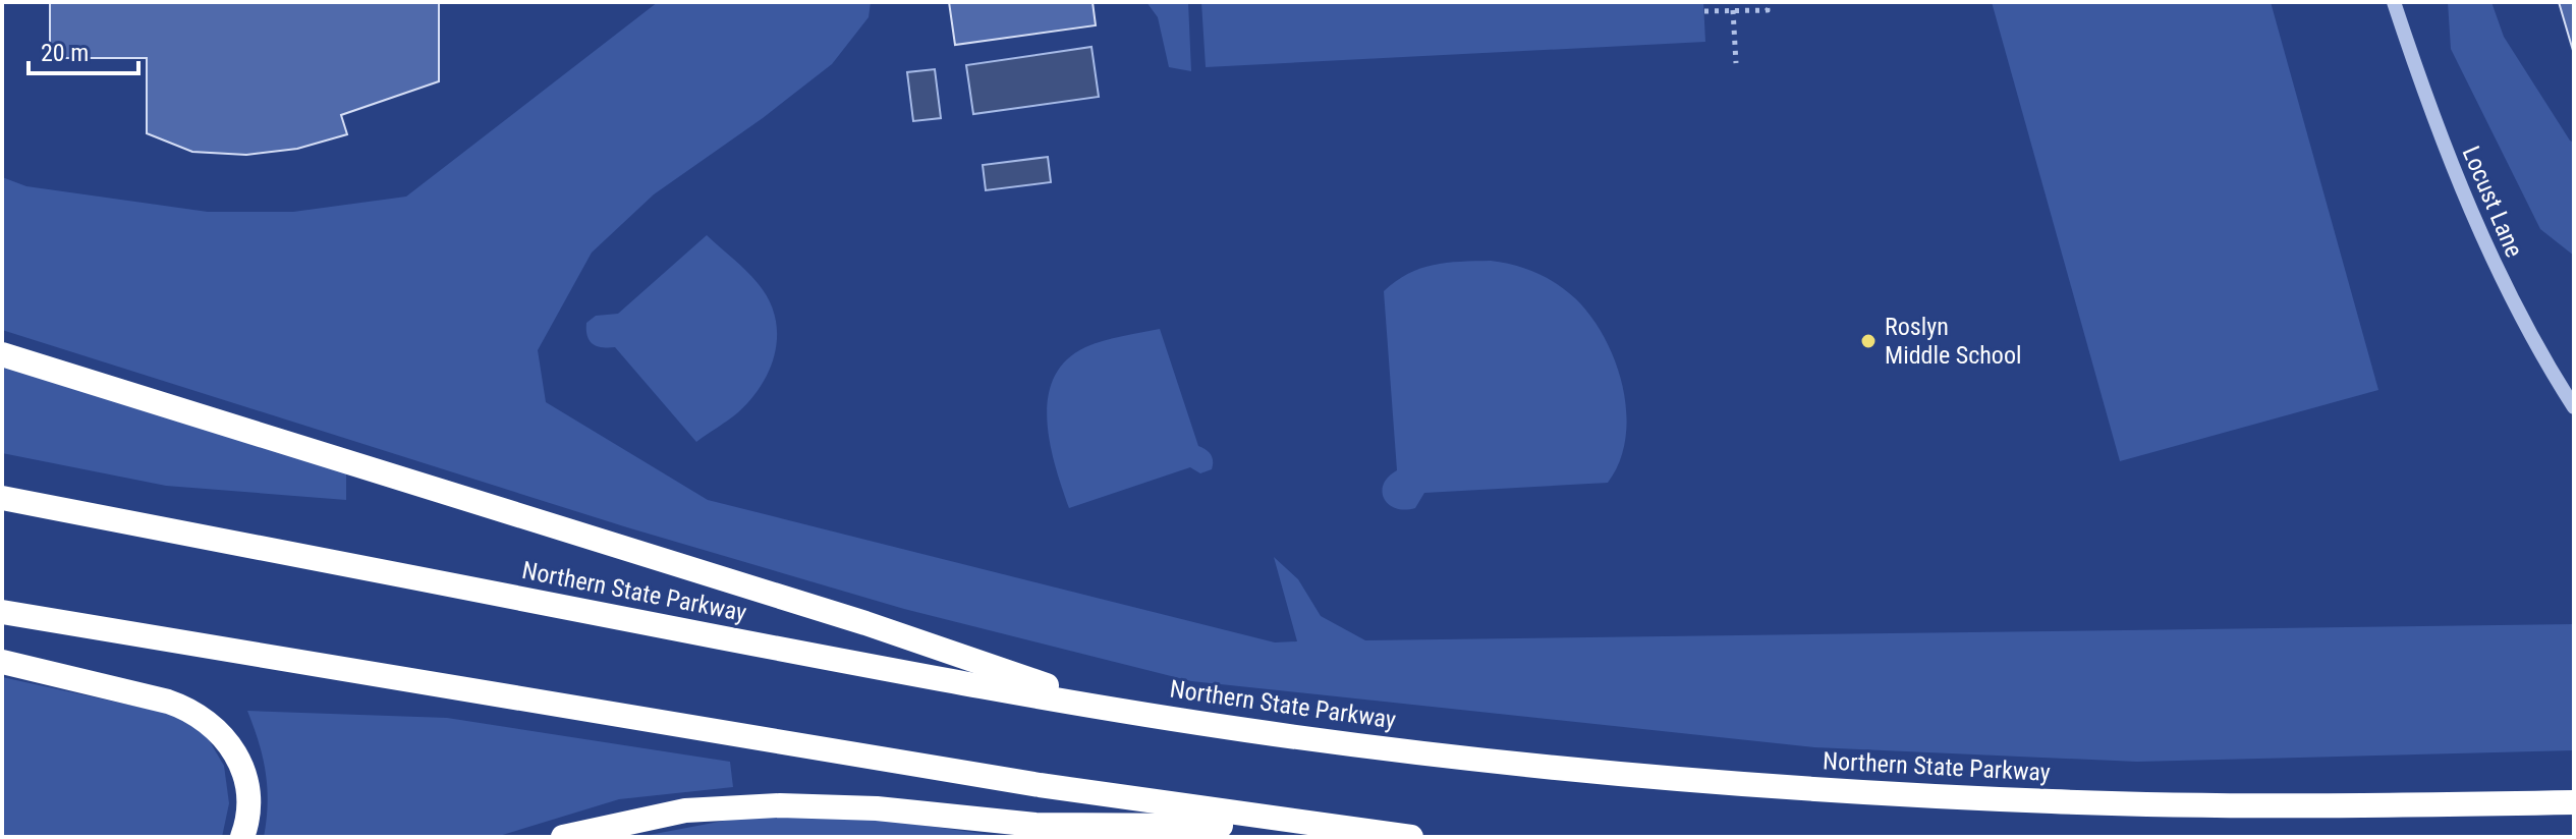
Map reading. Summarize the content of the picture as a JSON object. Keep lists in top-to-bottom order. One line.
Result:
{"streets":{"highway":["Northern State Parkway"],"street":["Locust Lane"]},"places":["Roslyn Middle School"],"scale_bar":"20 m"}
